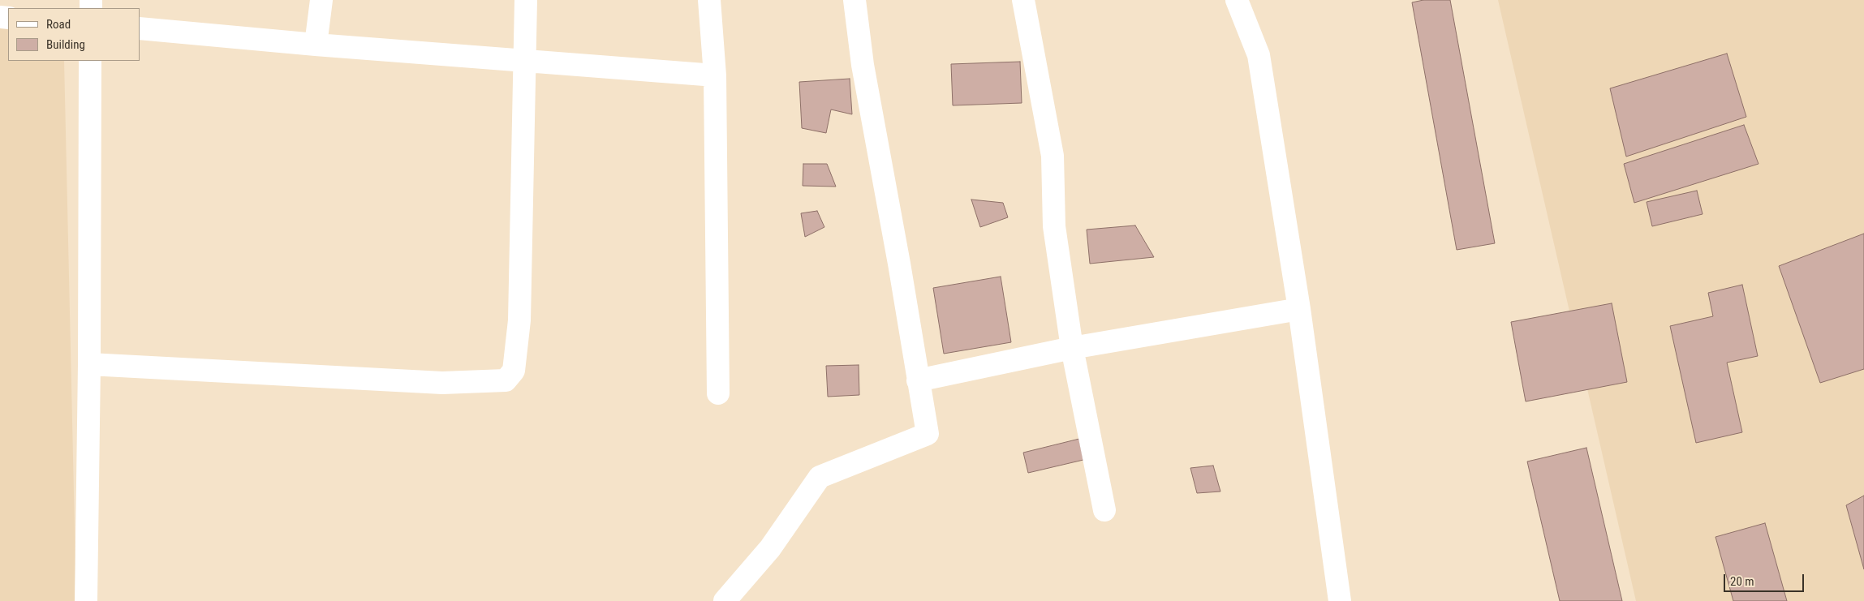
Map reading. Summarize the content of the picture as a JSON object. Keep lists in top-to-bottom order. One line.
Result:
{"legend":["Road","Building"],"scale_bar":"20 m"}
